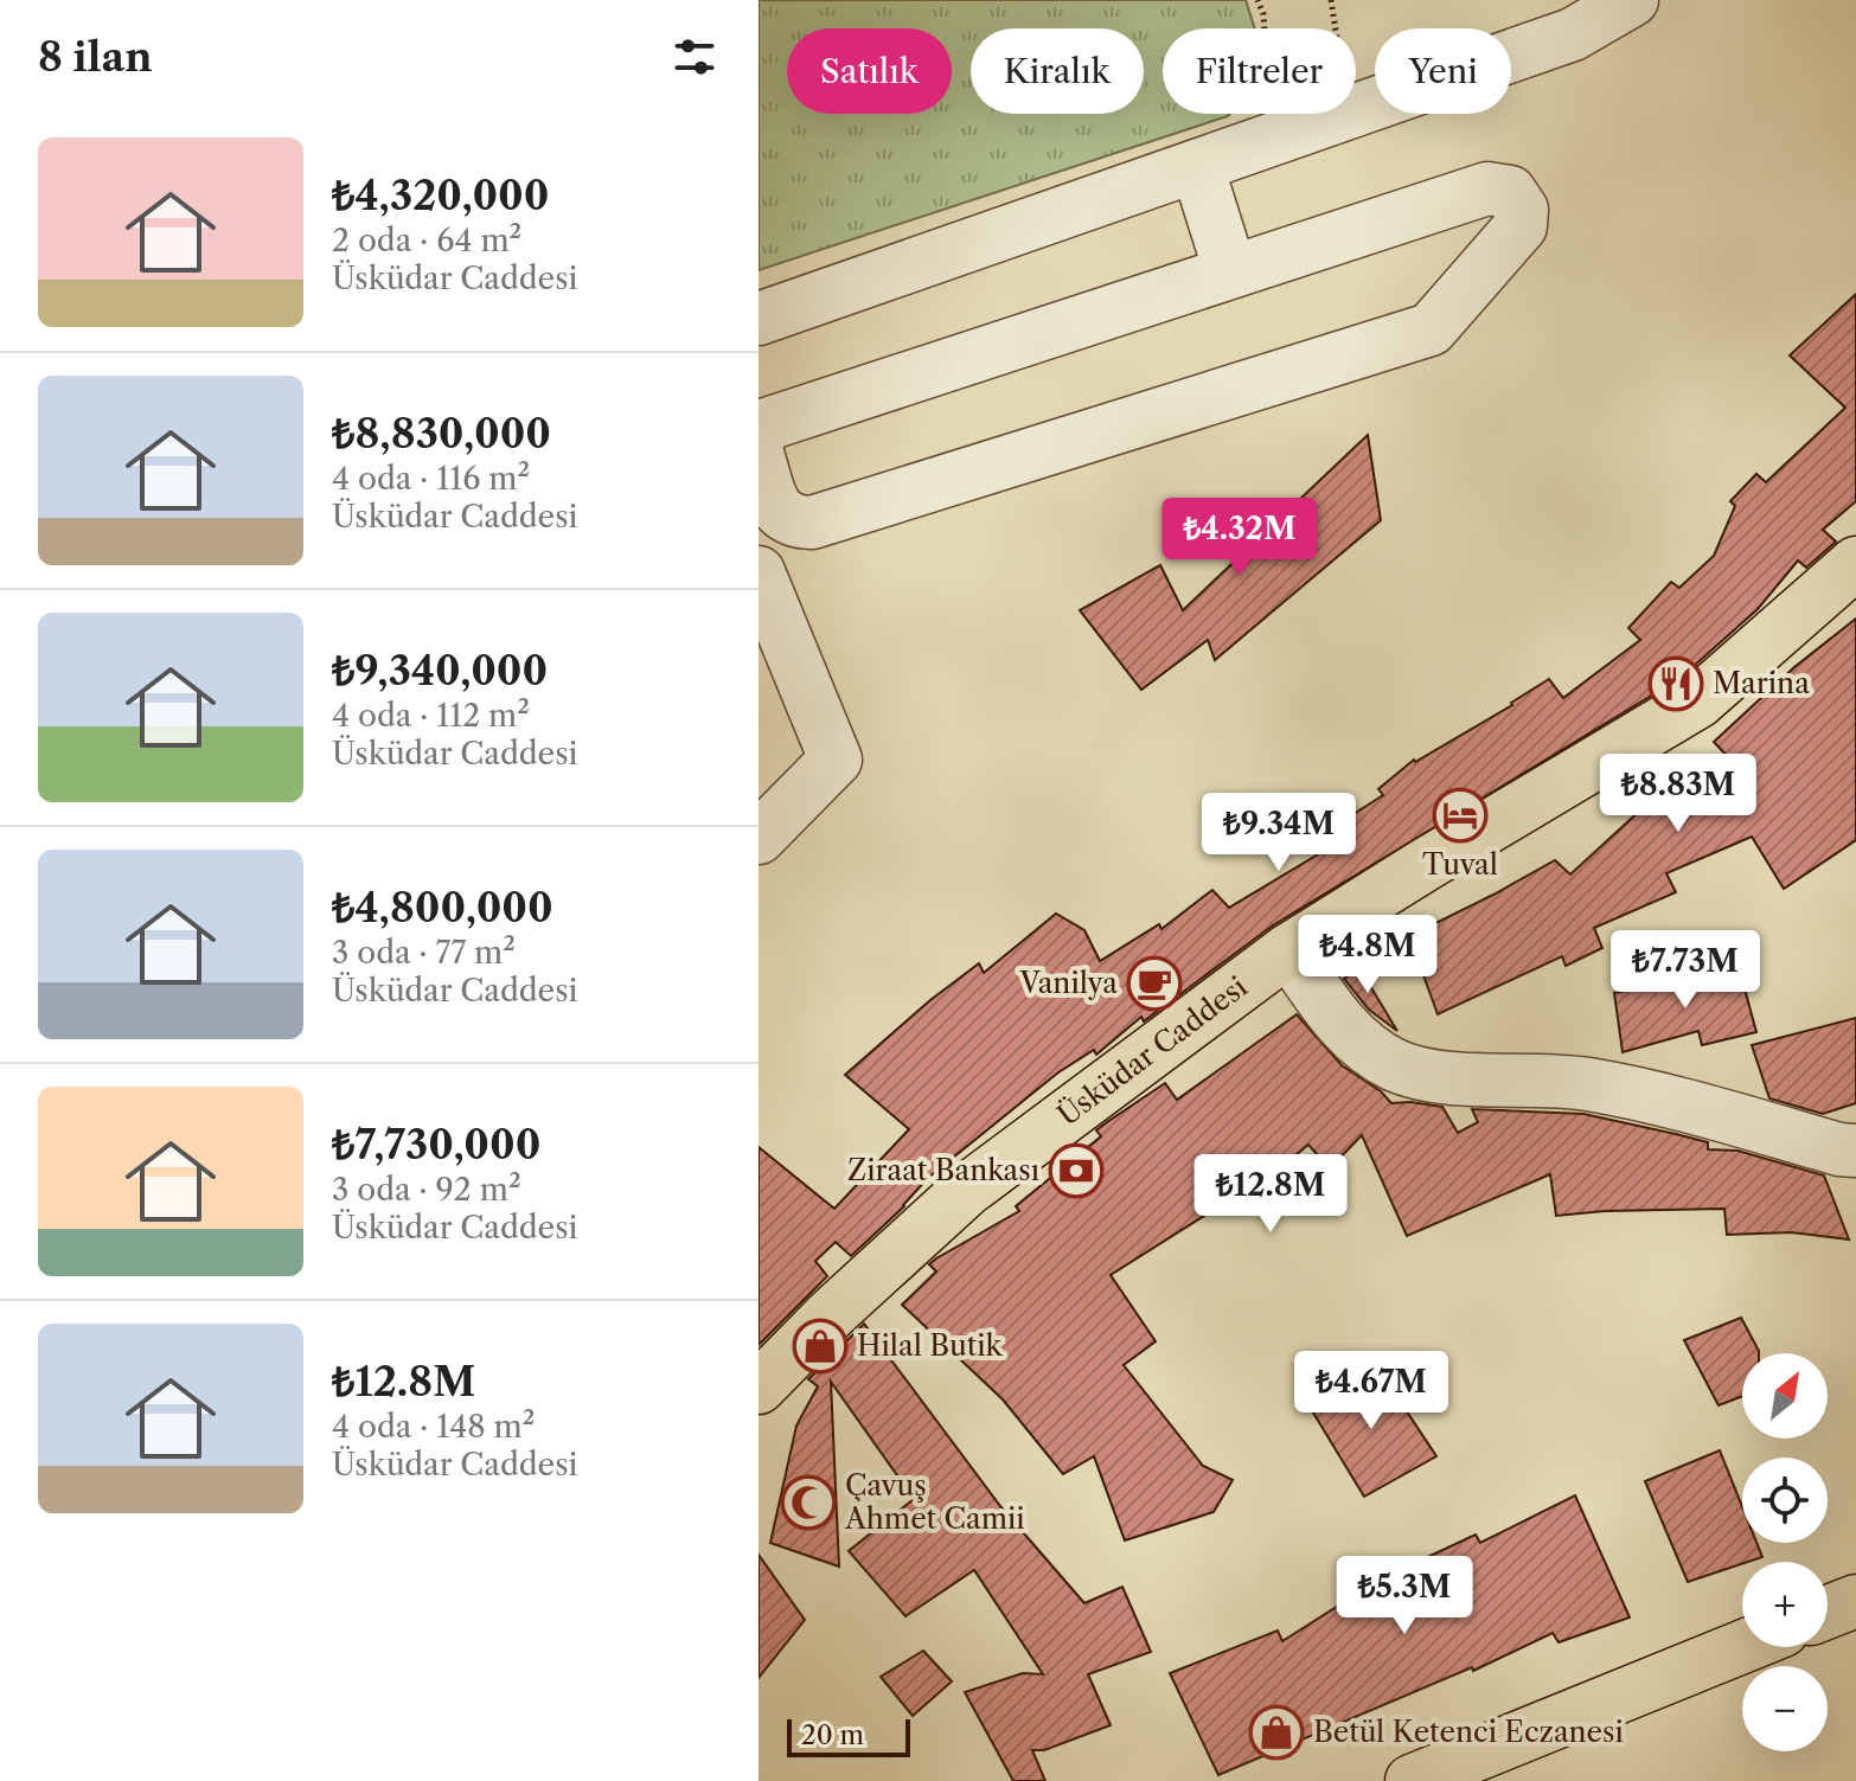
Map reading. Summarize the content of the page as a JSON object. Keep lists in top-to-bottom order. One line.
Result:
{"streets":{"main road":["Üsküdar Caddesi"]},"places":{"restaurant":["Marina"],"hotel":["Tuval"],"cafe":["Vanilya"],"bank":["Ziraat Bankası"],"shop":["Hilal Butik","Betül Ketenci Eczanesi"],"mosque":["Çavuş Ahmet Camii"]},"scale_bar":"20 m","north":"top right","page":{"heading":"8 ilan","chip":["Satılık","Kiralık","Filtreler","Yeni"],"list":[{"name":"₺4,320,000","note":"2 oda · 64 m² · Üsküdar Caddesi"},{"name":"₺8,830,000","note":"4 oda · 116 m² · Üsküdar Caddesi"},{"name":"₺9,340,000","note":"4 oda · 112 m² · Üsküdar Caddesi"},{"name":"₺4,800,000","note":"3 oda · 77 m² · Üsküdar Caddesi"},{"name":"₺7,730,000","note":"3 oda · 92 m² · Üsküdar Caddesi"},{"name":"₺12.8M","note":"4 oda · 148 m² · Üsküdar Caddesi"}],"price":["₺4.32M","₺8.83M","₺9.34M","₺4.8M","₺7.73M","₺12.8M","₺4.67M","₺5.3M"],"map_buttons":["+","−"],"scale":"20 m"}}
